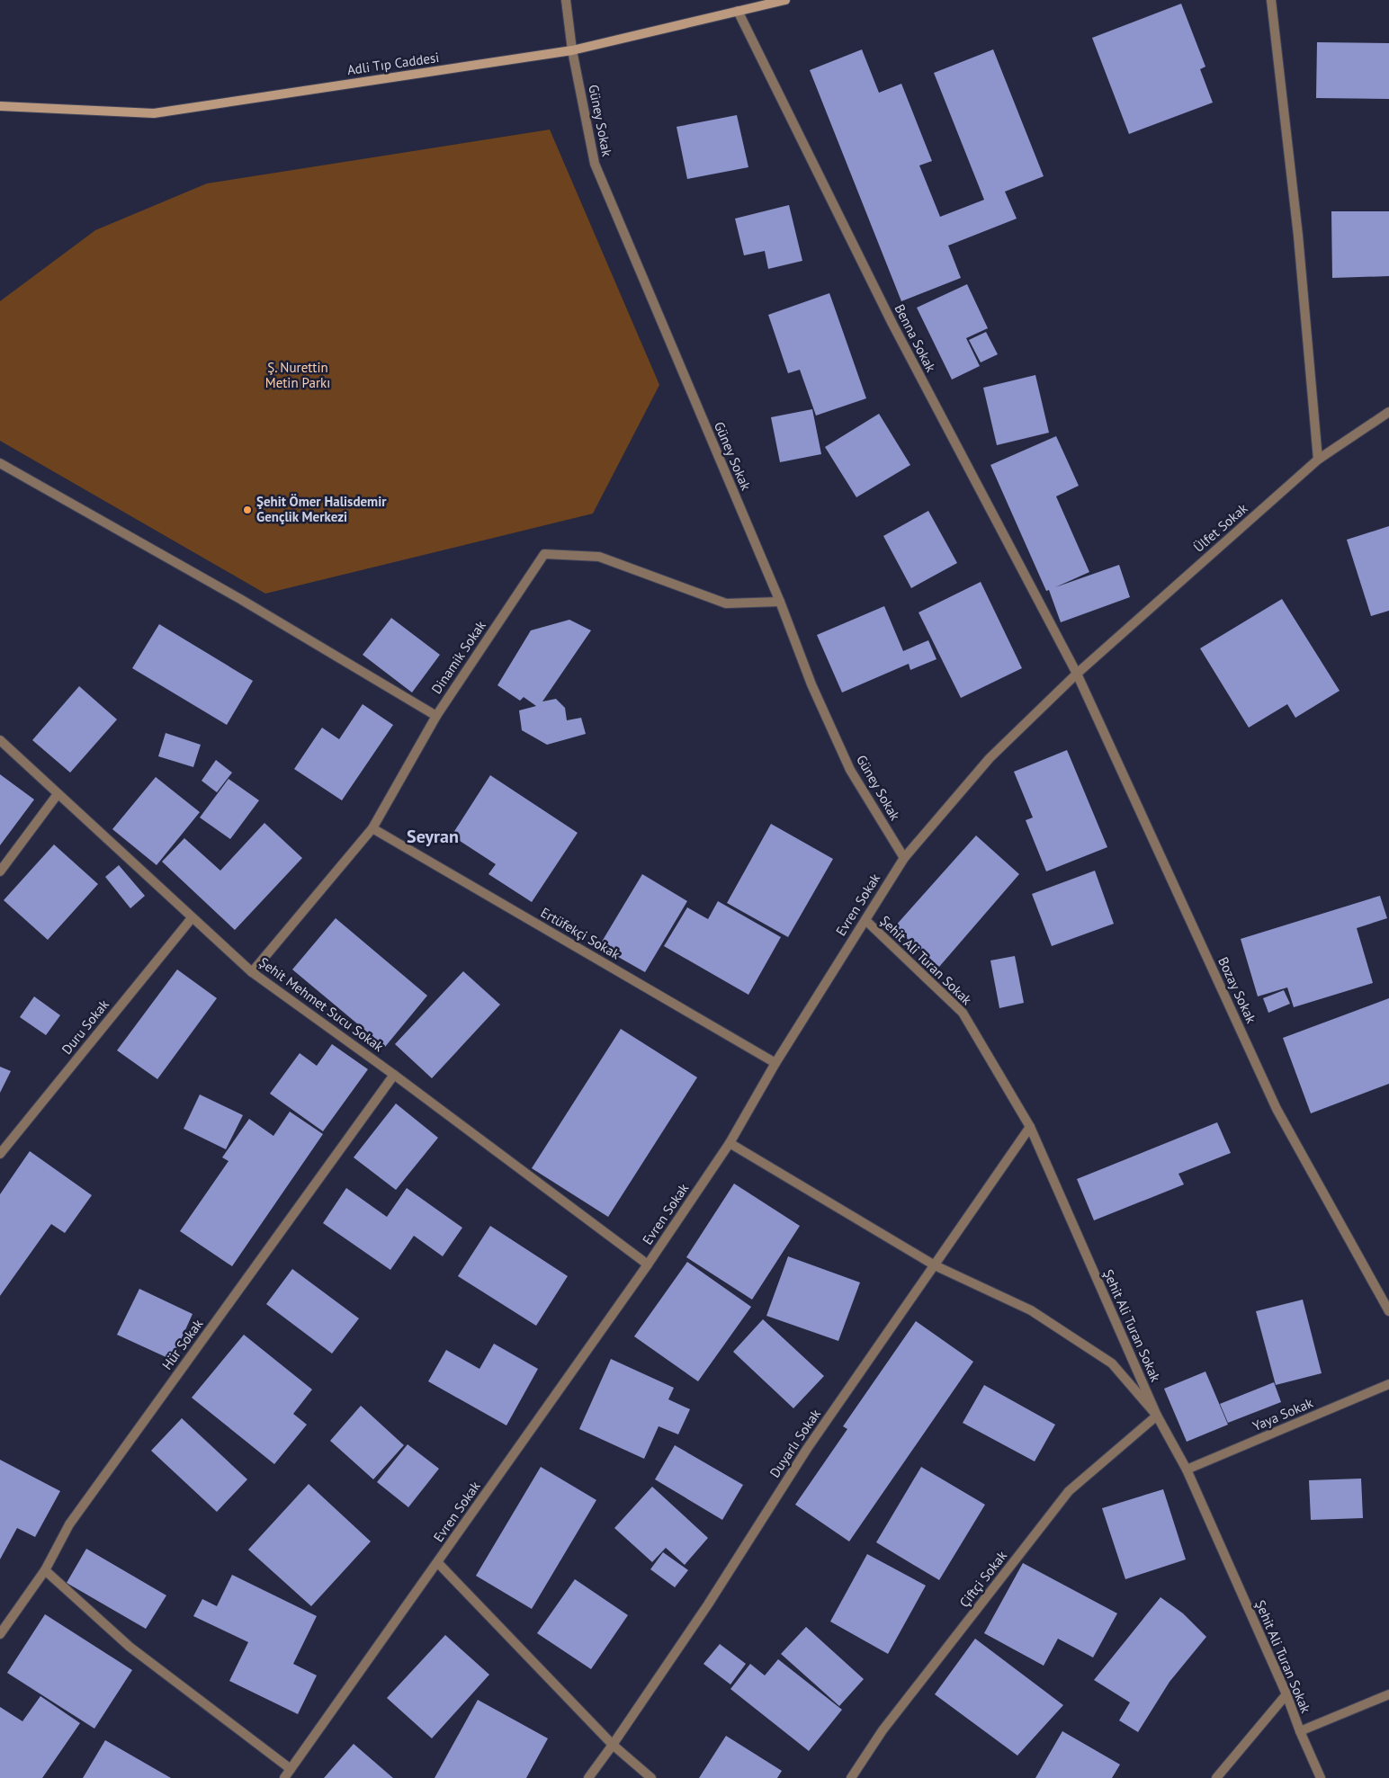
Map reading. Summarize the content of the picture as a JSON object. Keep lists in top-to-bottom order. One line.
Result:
{"streets":{"street":["Adli Tıp Caddesi","Güney Sokak","Benna Sokak","Ülfet Sokak","Dinamik Sokak","Evren Sokak","Ertüfekçi Sokak","Şehit Ali Turan Sokak","Bozay Sokak","Şehit Mehmet Sucu Sokak","Duru Sokak","Hür Sokak","Yaya Sokak","Duyarlı Sokak","Çiftçi Sokak"]},"crossings":[["Adli Tıp Caddesi","Güney Sokak"],["Adli Tıp Caddesi","Benna Sokak"],["Güney Sokak","Dinamik Sokak"],["Güney Sokak","Evren Sokak"],["Benna Sokak","Ülfet Sokak"],["Benna Sokak","Evren Sokak"],["Benna Sokak","Bozay Sokak"],["Ülfet Sokak","Evren Sokak"],["Ülfet Sokak","Bozay Sokak"],["Dinamik Sokak","Ertüfekçi Sokak"],["Dinamik Sokak","Şehit Mehmet Sucu Sokak"],["Evren Sokak","Ertüfekçi Sokak"],["Evren Sokak","Şehit Ali Turan Sokak"],["Evren Sokak","Bozay Sokak"],["Evren Sokak","Şehit Mehmet Sucu Sokak"],["Şehit Ali Turan Sokak","Yaya Sokak"],["Şehit Ali Turan Sokak","Duyarlı Sokak"],["Şehit Ali Turan Sokak","Çiftçi Sokak"],["Şehit Mehmet Sucu Sokak","Duru Sokak"],["Şehit Mehmet Sucu Sokak","Hür Sokak"]],"districts":["Seyran"],"parks":["Ş. Nurettin Metin Parkı"],"places":["Şehit Ömer Halisdemir Gençlik Merkezi"]}
